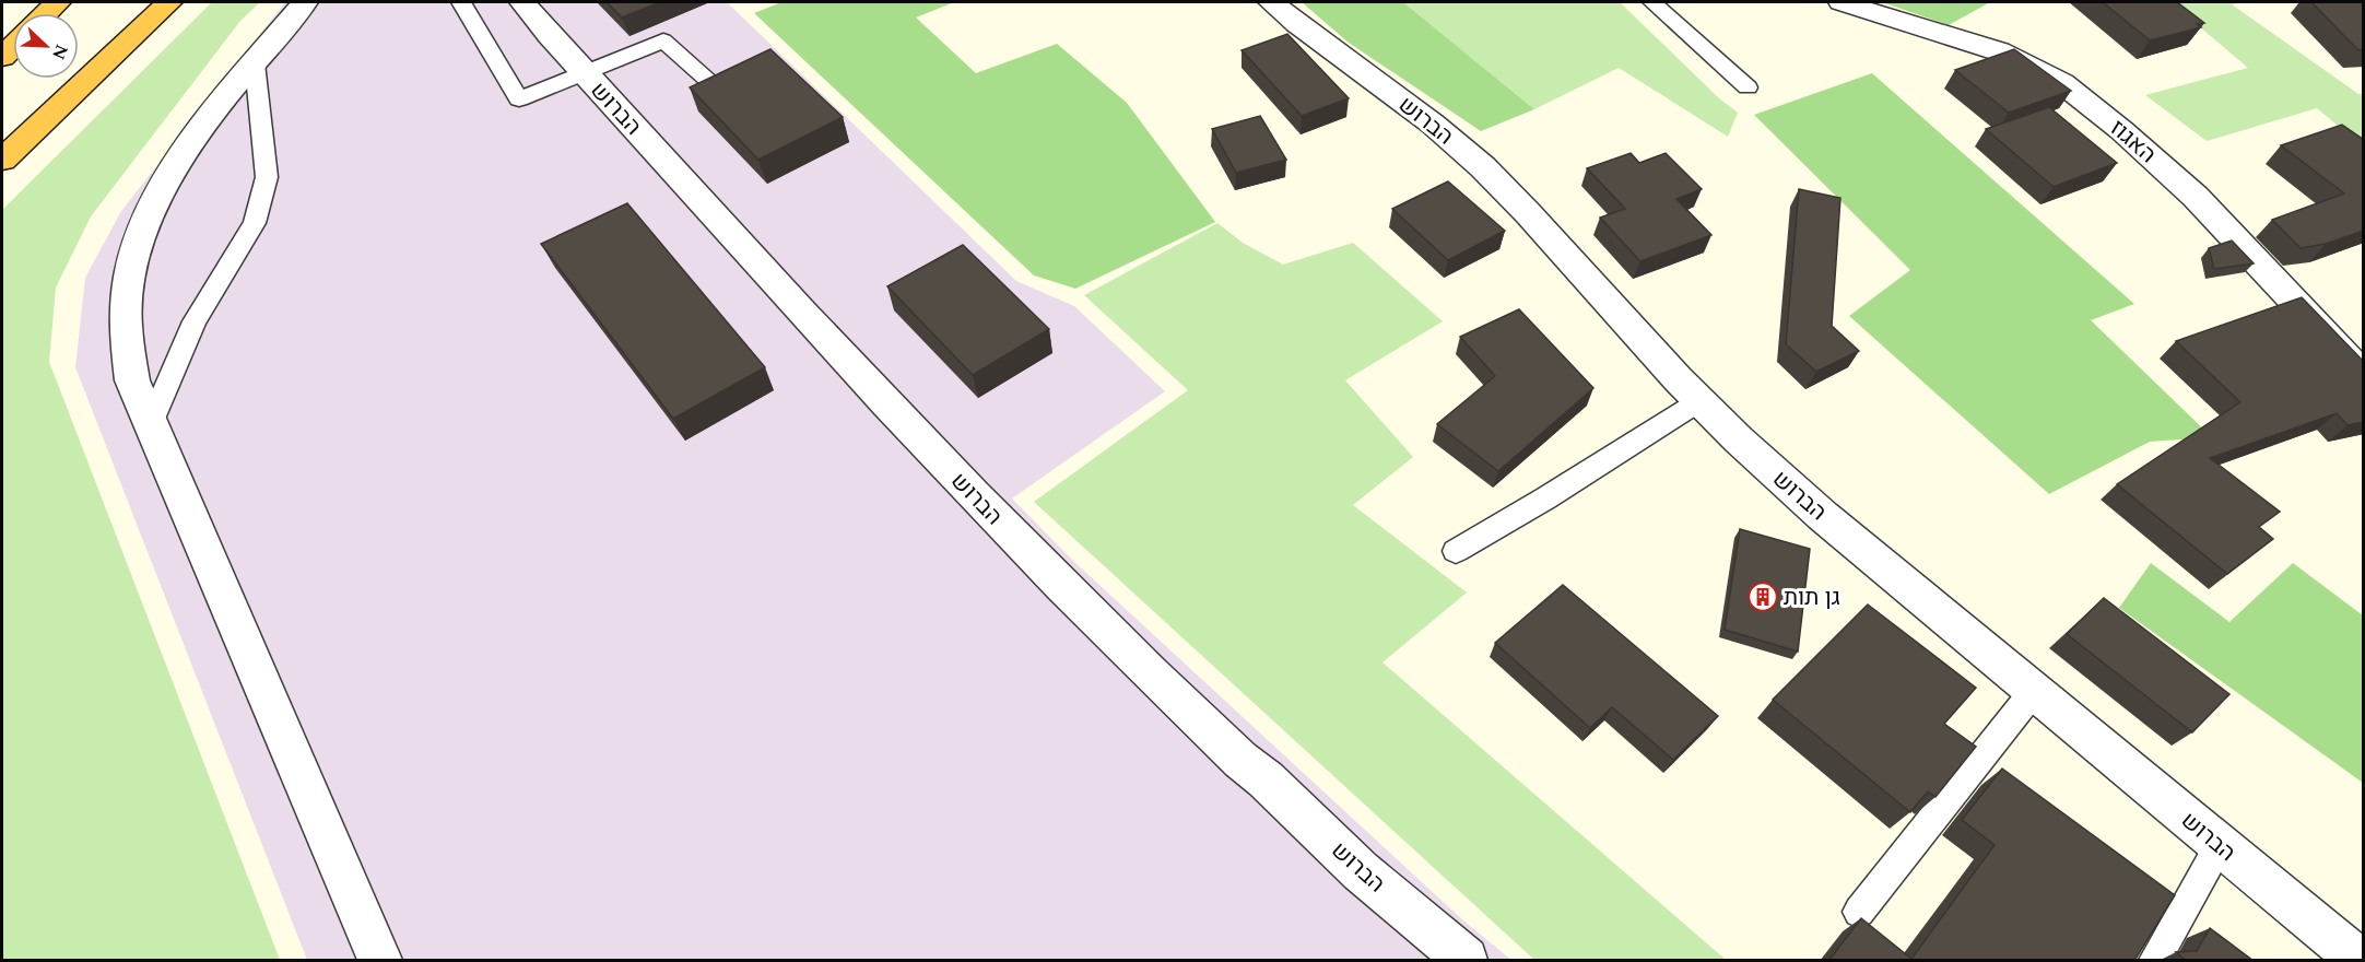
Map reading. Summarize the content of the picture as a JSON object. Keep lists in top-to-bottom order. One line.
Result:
{"streets":{"street":["הברוש","האגוז"]},"places":{"building":["גן תות"]},"north":"bottom right"}
